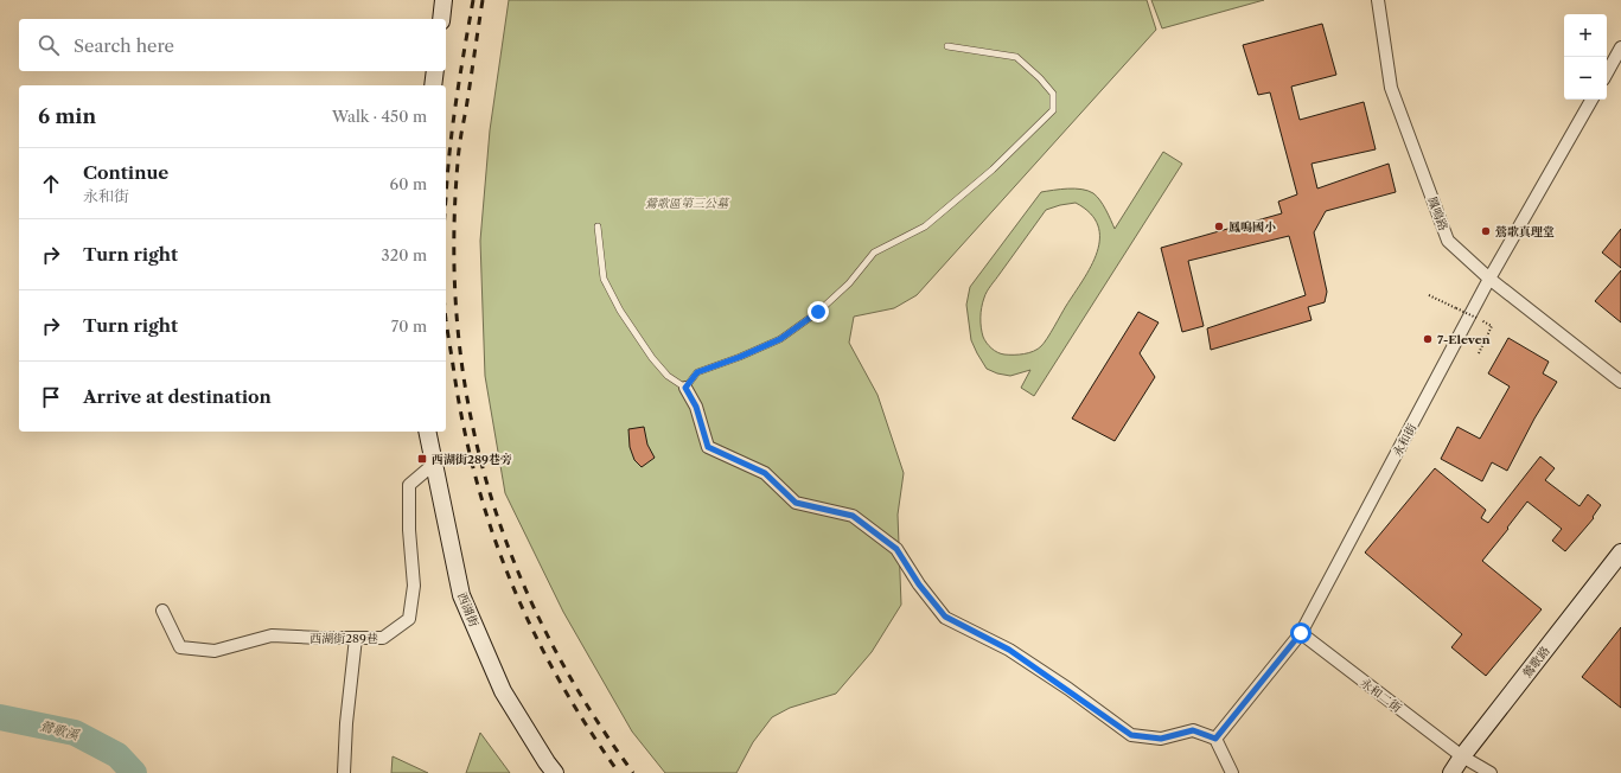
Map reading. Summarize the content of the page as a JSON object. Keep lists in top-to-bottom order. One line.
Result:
{"streets":{"street":["鳳鳴路","永和街","西湖街","西湖街289巷","鶯歌路","永和二街"]},"crossings":[["鳳鳴路","永和街"],["永和街","永和二街"],["西湖街","西湖街289巷"],["鶯歌路","永和二街"]],"water":["鶯歌溪"],"parks":["鶯歌區第三公墓"],"places":{"other":["鳳鳴國小","鶯歌真理堂","7-Eleven"],"transit":["西湖街289巷旁"]},"page":{"map_buttons":["+","−"],"search":"Search here","heading":["6 min","Walk · 450 m"],"list":[["Continue","永和街","60 m"],["Turn right","320 m"],["Turn right","70 m"],"Arrive at destination"]}}
